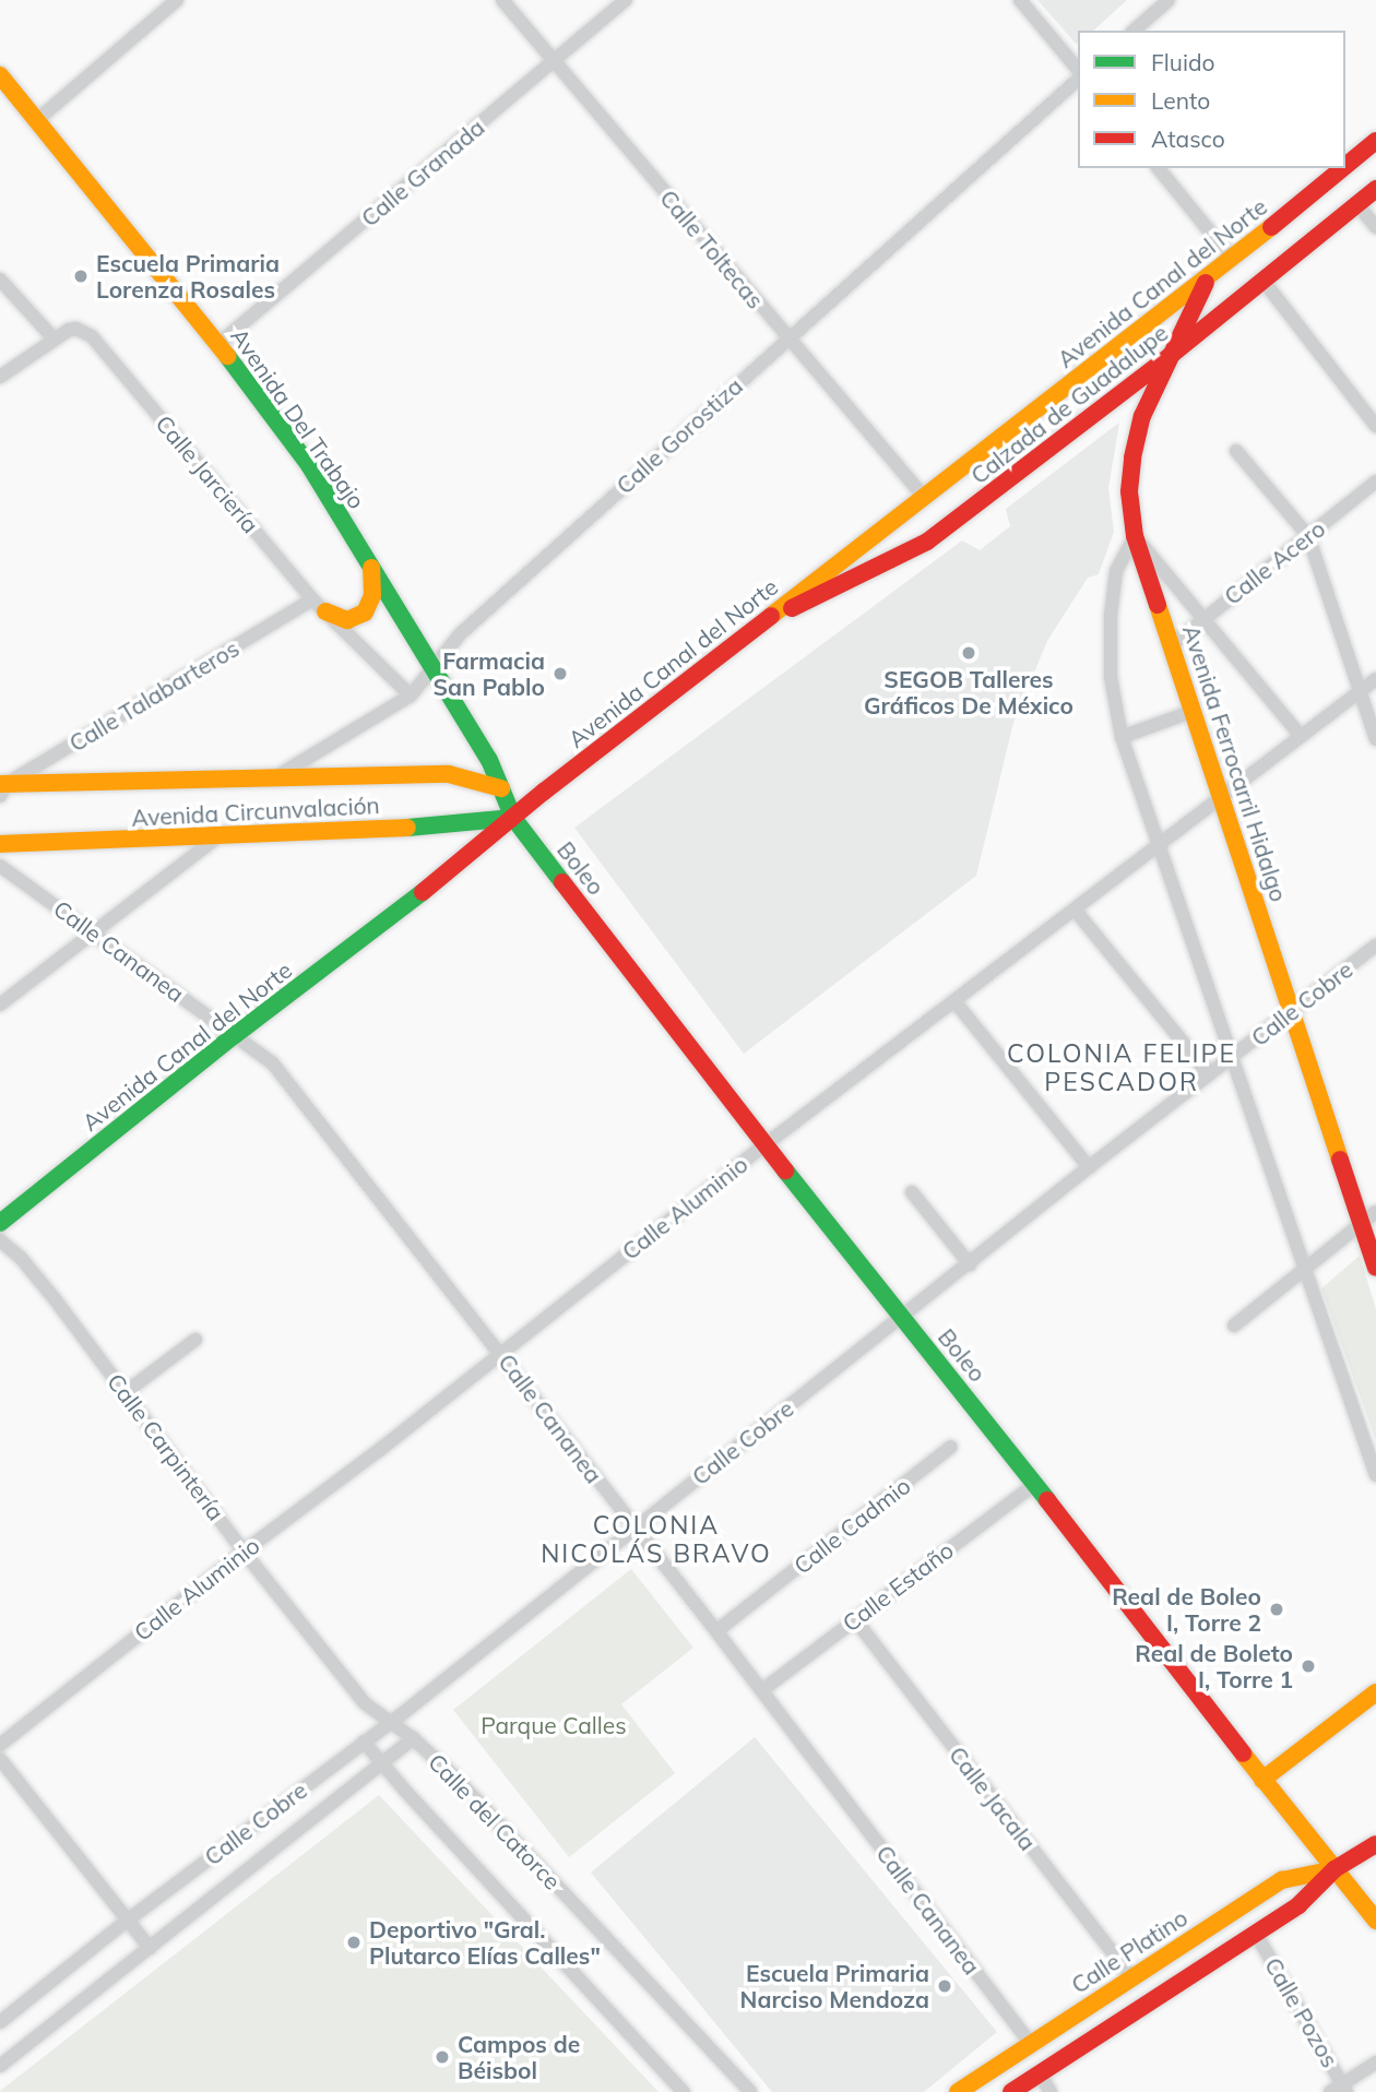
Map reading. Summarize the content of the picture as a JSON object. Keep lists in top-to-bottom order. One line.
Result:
{"streets":{"main road":["Avenida Canal del Norte","Calzada de Guadalupe","Avenida Del Trabajo","Avenida Ferrocarril Hidalgo","Avenida Circunvalación","Boleo","Calle Platino"],"street":["Calle Granada","Calle Toltecas","Calle Gorostiza","Calle Jarciería","Calle Acero","Calle Talabarteros","Calle Cananea","Calle Cobre","Calle Aluminio","Calle Carpintería","Calle Cadmio","Calle Estaño","Calle Jacala","Calle del Catorce","Calle Pozos"]},"crossings":[["Calle Granada","Calle Toltecas"],["Calle Granada","Avenida Del Trabajo"],["Calle Toltecas","Avenida Canal del Norte"],["Calle Toltecas","Calle Gorostiza"],["Avenida Canal del Norte","Calzada de Guadalupe"],["Avenida Canal del Norte","Avenida Del Trabajo"],["Avenida Canal del Norte","Avenida Ferrocarril Hidalgo"],["Avenida Canal del Norte","Avenida Circunvalación"],["Avenida Canal del Norte","Boleo"],["Avenida Canal del Norte","Calle Cananea"],["Calzada de Guadalupe","Avenida Ferrocarril Hidalgo"],["Avenida Del Trabajo","Calle Gorostiza"],["Avenida Del Trabajo","Avenida Circunvalación"],["Avenida Del Trabajo","Boleo"],["Calle Gorostiza","Calle Jarciería"],["Calle Gorostiza","Avenida Circunvalación"],["Calle Jarciería","Calle Talabarteros"],["Calle Acero","Avenida Ferrocarril Hidalgo"],["Calle Talabarteros","Avenida Circunvalación"],["Avenida Ferrocarril Hidalgo","Calle Cobre"],["Avenida Ferrocarril Hidalgo","Calle Aluminio"],["Avenida Circunvalación","Boleo"],["Boleo","Calle Cobre"],["Boleo","Calle Aluminio"],["Boleo","Calle Estaño"],["Boleo","Calle Platino"],["Calle Cananea","Calle Cobre"],["Calle Cananea","Calle Aluminio"],["Calle Cananea","Calle Cadmio"],["Calle Cananea","Calle Estaño"],["Calle Cananea","Calle Platino"],["Calle Cobre","Calle Carpintería"],["Calle Cobre","Calle del Catorce"],["Calle Aluminio","Calle Carpintería"],["Calle Carpintería","Calle del Catorce"],["Calle Estaño","Calle Jacala"],["Calle Jacala","Calle Platino"],["Calle Platino","Calle Pozos"]],"districts":["COLONIA FELIPE PESCADOR","COLONIA NICOLÁS BRAVO"],"parks":["Parque Calles"],"places":["Escuela Primaria Lorenza Rosales","SEGOB Talleres Gráficos De México","Farmacia San Pablo","Real de Boleo I, Torre 2","Real de Boleto I, Torre 1","Deportivo \"Gral. Plutarco Elías Calles\"","Escuela Primaria Narciso Mendoza","Campos de Béisbol"],"legend":["Fluido","Lento","Atasco"]}
